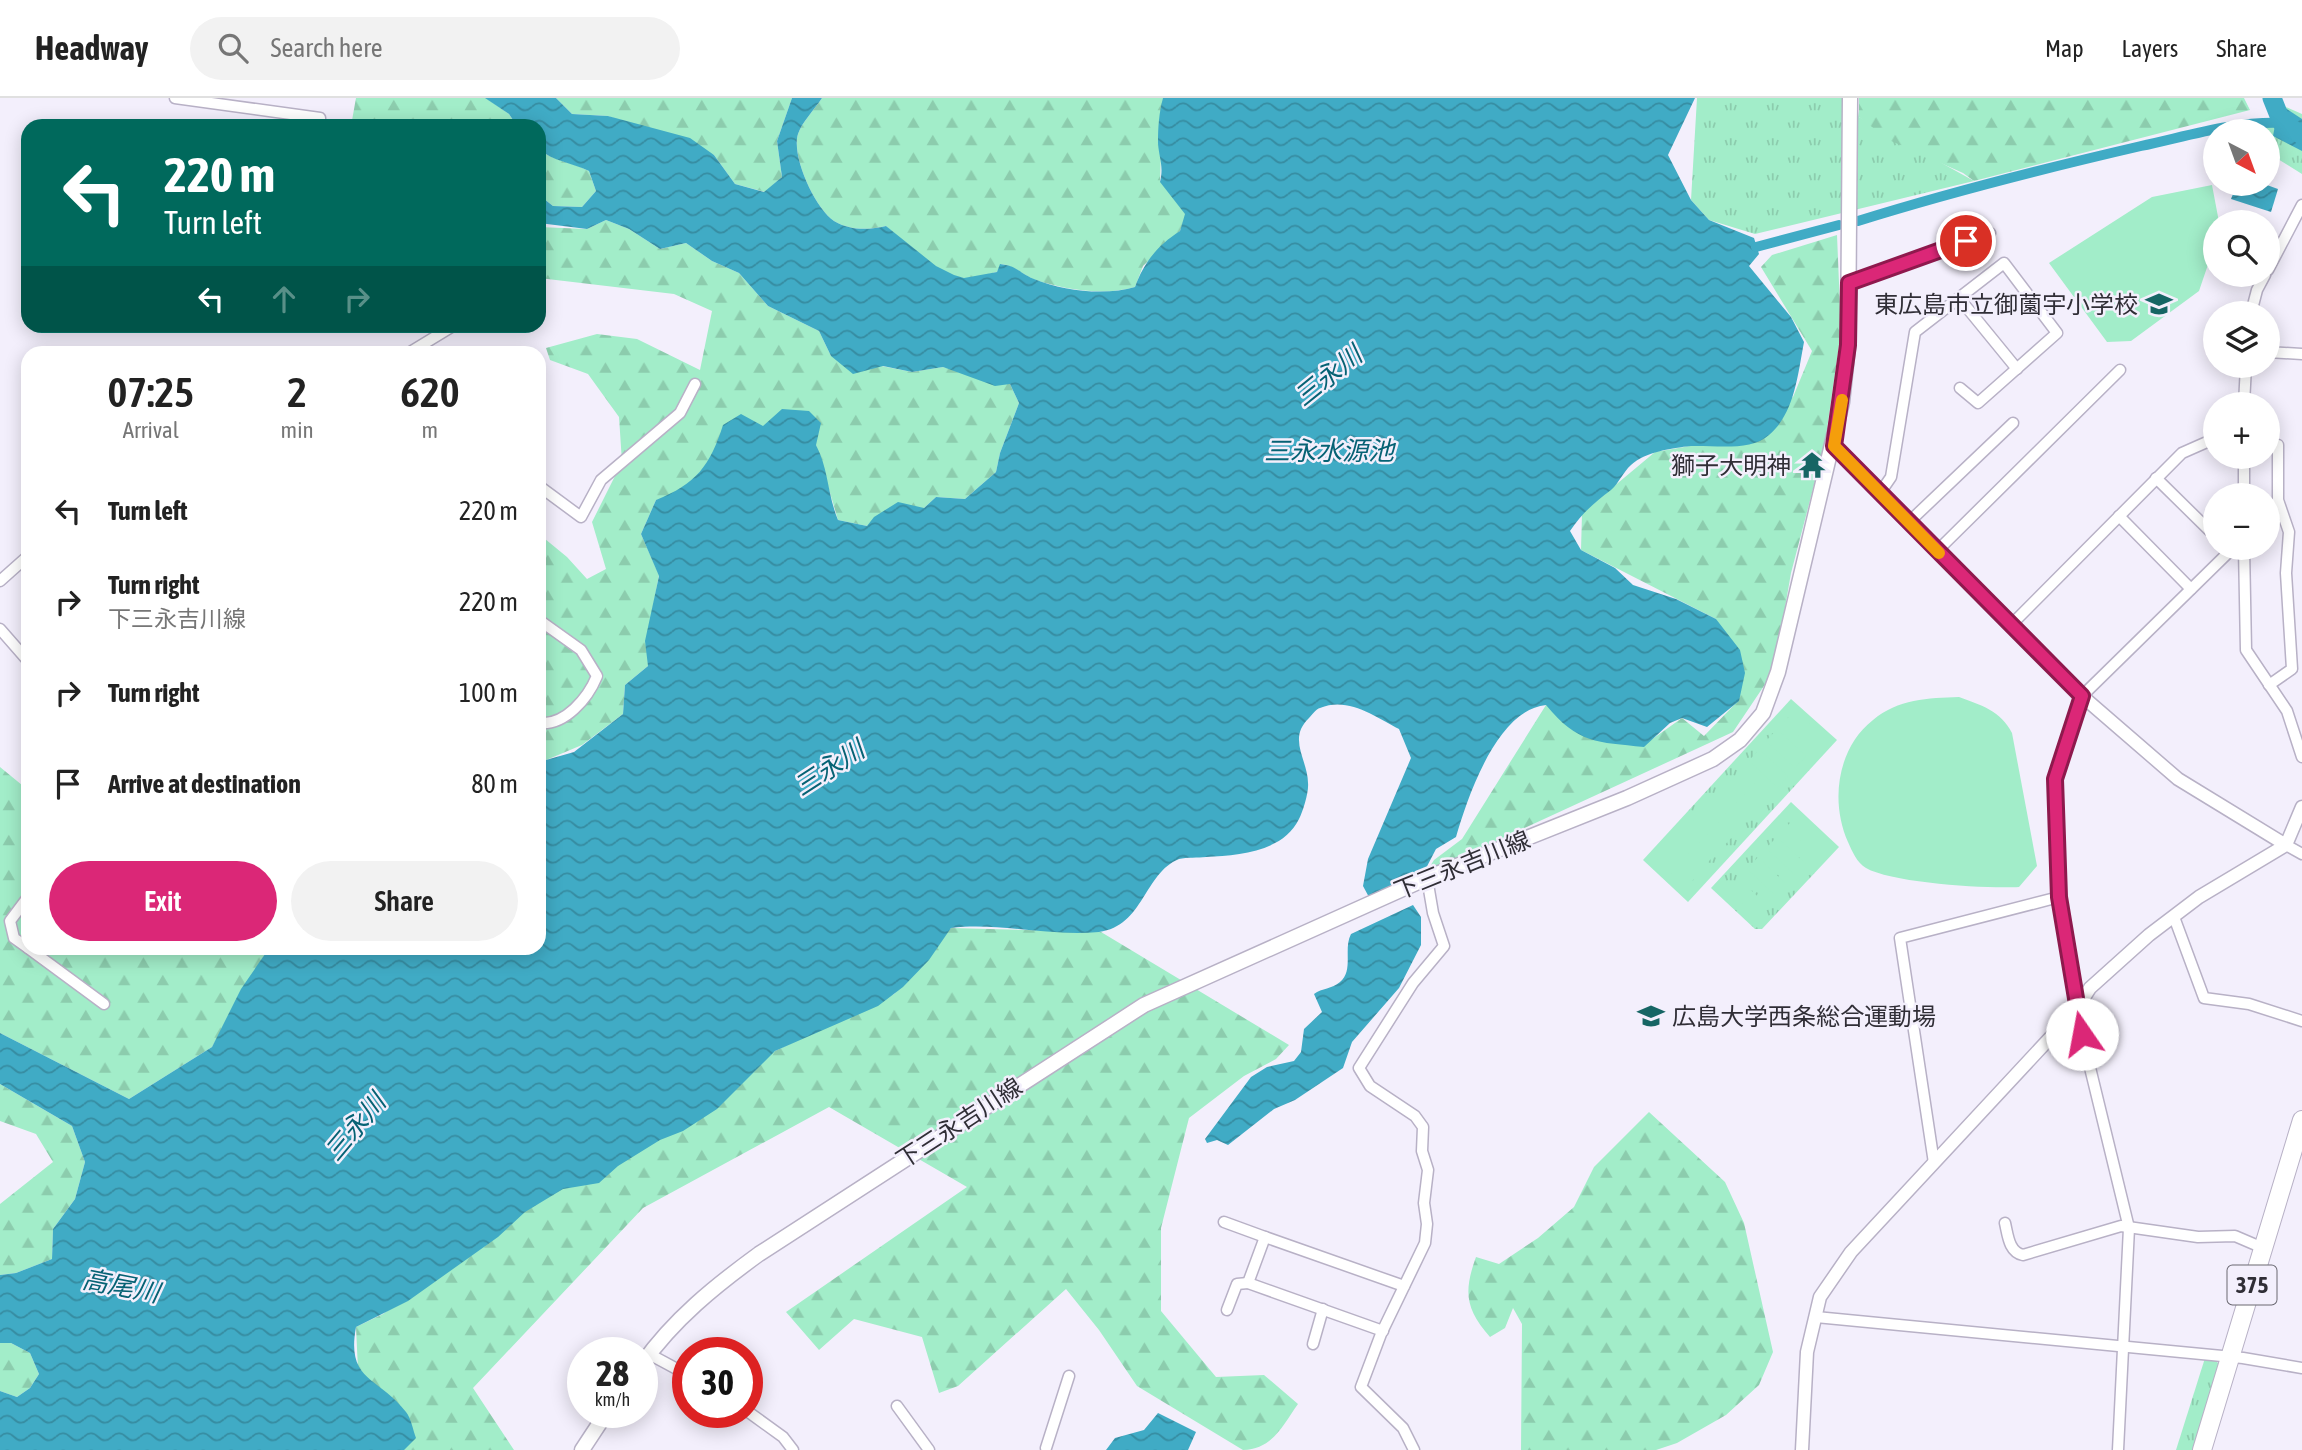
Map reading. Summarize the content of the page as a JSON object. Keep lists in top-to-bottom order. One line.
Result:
{"streets":{"highway":["375"],"main road":["下三永吉川線"]},"water":["三永川","三永水源池","高尾川"],"places":{"school or university":["東広島市立御薗宇小学校","広島大学西条総合運動場"],"temple":["獅子大明神"]},"north":"bottom right","page":{"header":"Headway","search":"Search here","nav":["Map","Layers","Share"],"map_buttons":["+","−"],"turn":["220 m","Turn left"],"eta":["07:25","Arrival","2","min","620","m"],"list":[{"name":"Turn left","value":"220 m"},{"name":"Turn right","note":"下三永吉川線","value":"220 m"},{"name":"Turn right","value":"100 m"},{"name":"Arrive at destination","value":"80 m"}],"buttons":["Exit","Share"],"speed":"28 km/h","limit":"30"}}
